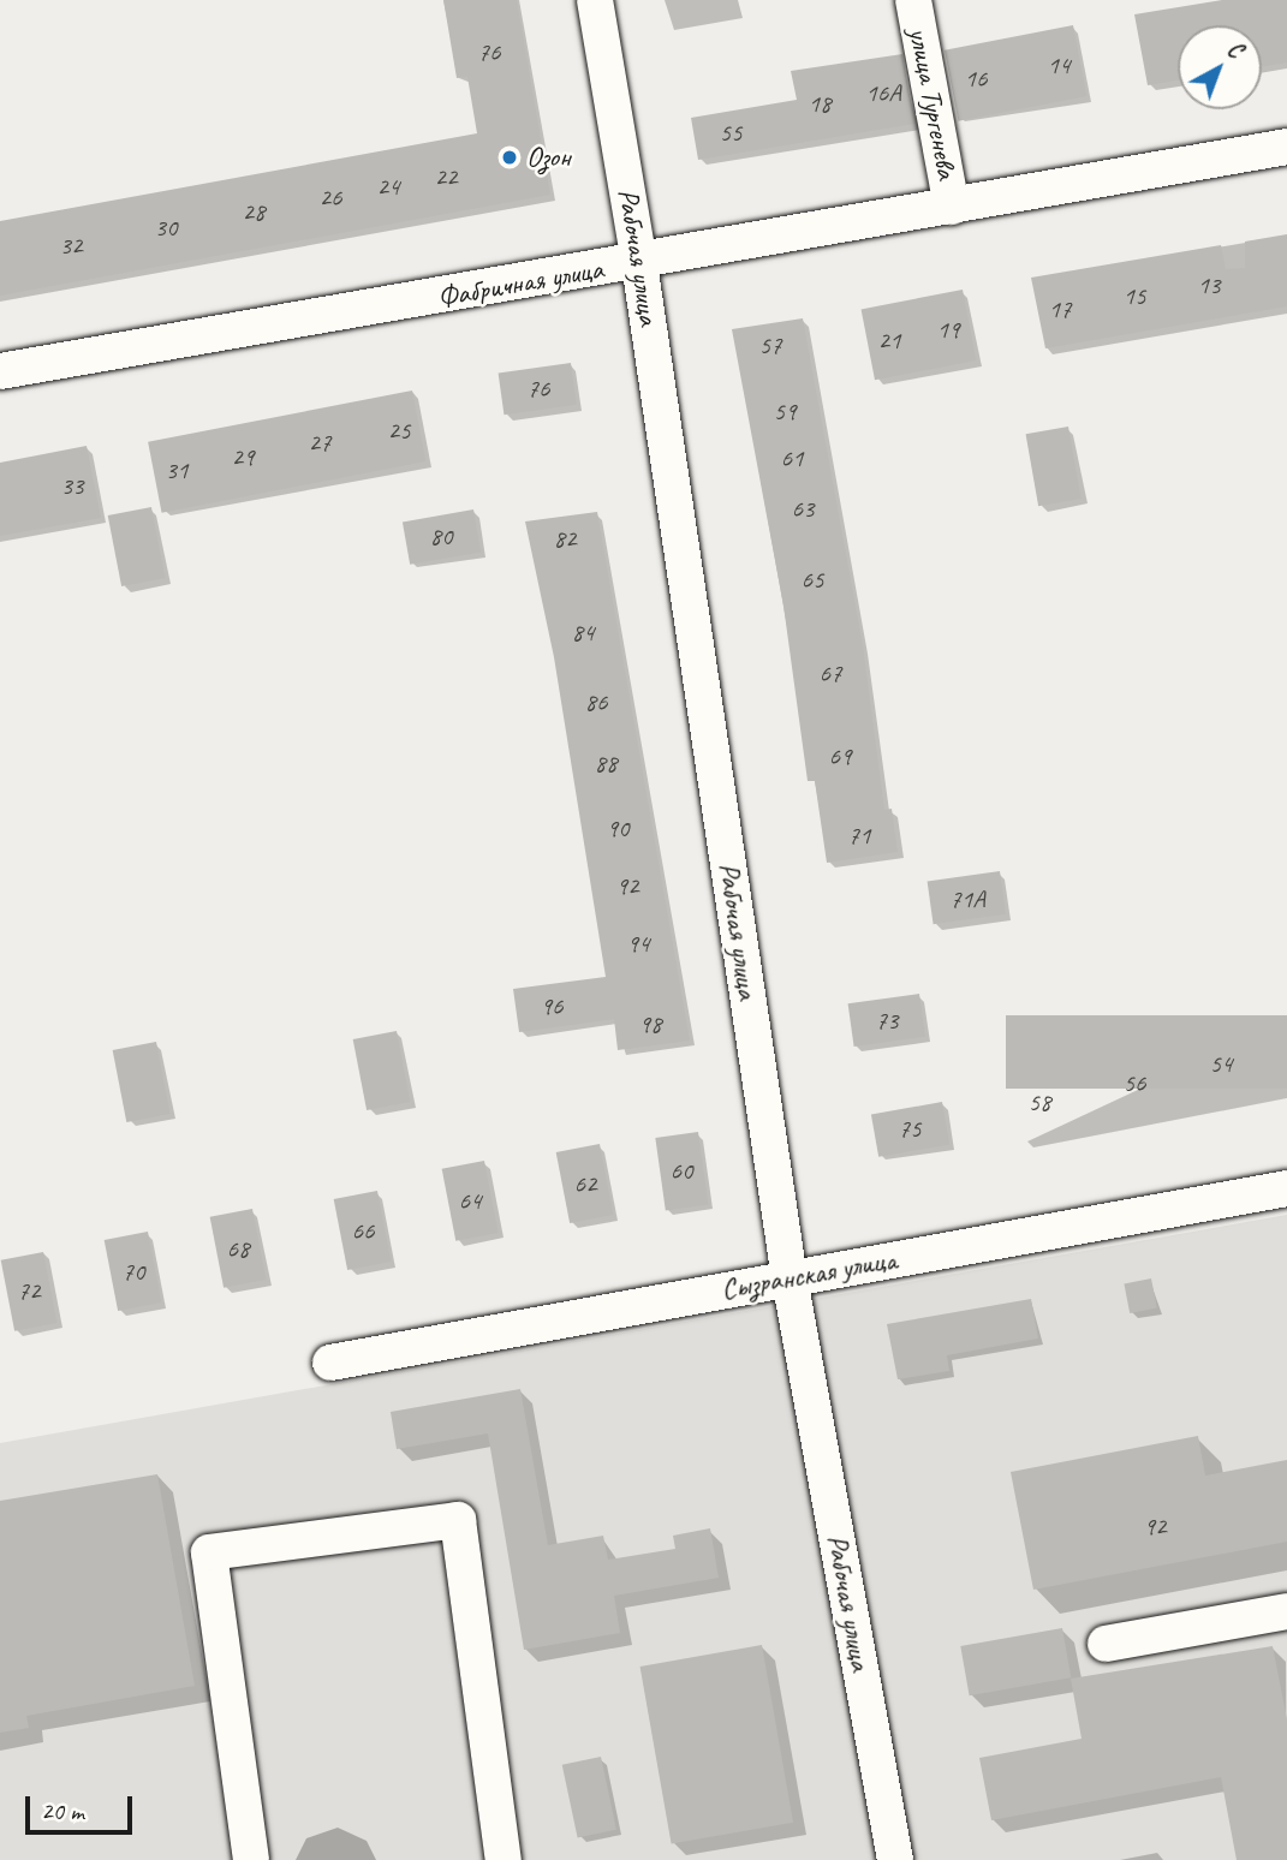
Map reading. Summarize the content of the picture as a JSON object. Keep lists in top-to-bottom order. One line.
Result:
{"streets":{"street":["улица Тургенева","Рабочая улица","Фабричная улица","Сызранская улица"]},"crossings":[["улица Тургенева","Фабричная улица"],["Рабочая улица","Фабричная улица"],["Рабочая улица","Сызранская улица"]],"places":["Озон"],"house_numbers":["76","14","16","16А","18","55","22","24","26","28","30","32","13","15","17","19","21","57","76","59","25","27","29","61","31","33","63","80","82","65","84","67","86","69","88","90","71","92","71А","94","96","73","98","54","56","58","75","60","62","64","66","68","70","72","92"],"scale_bar":"20 m","north":"top right"}
